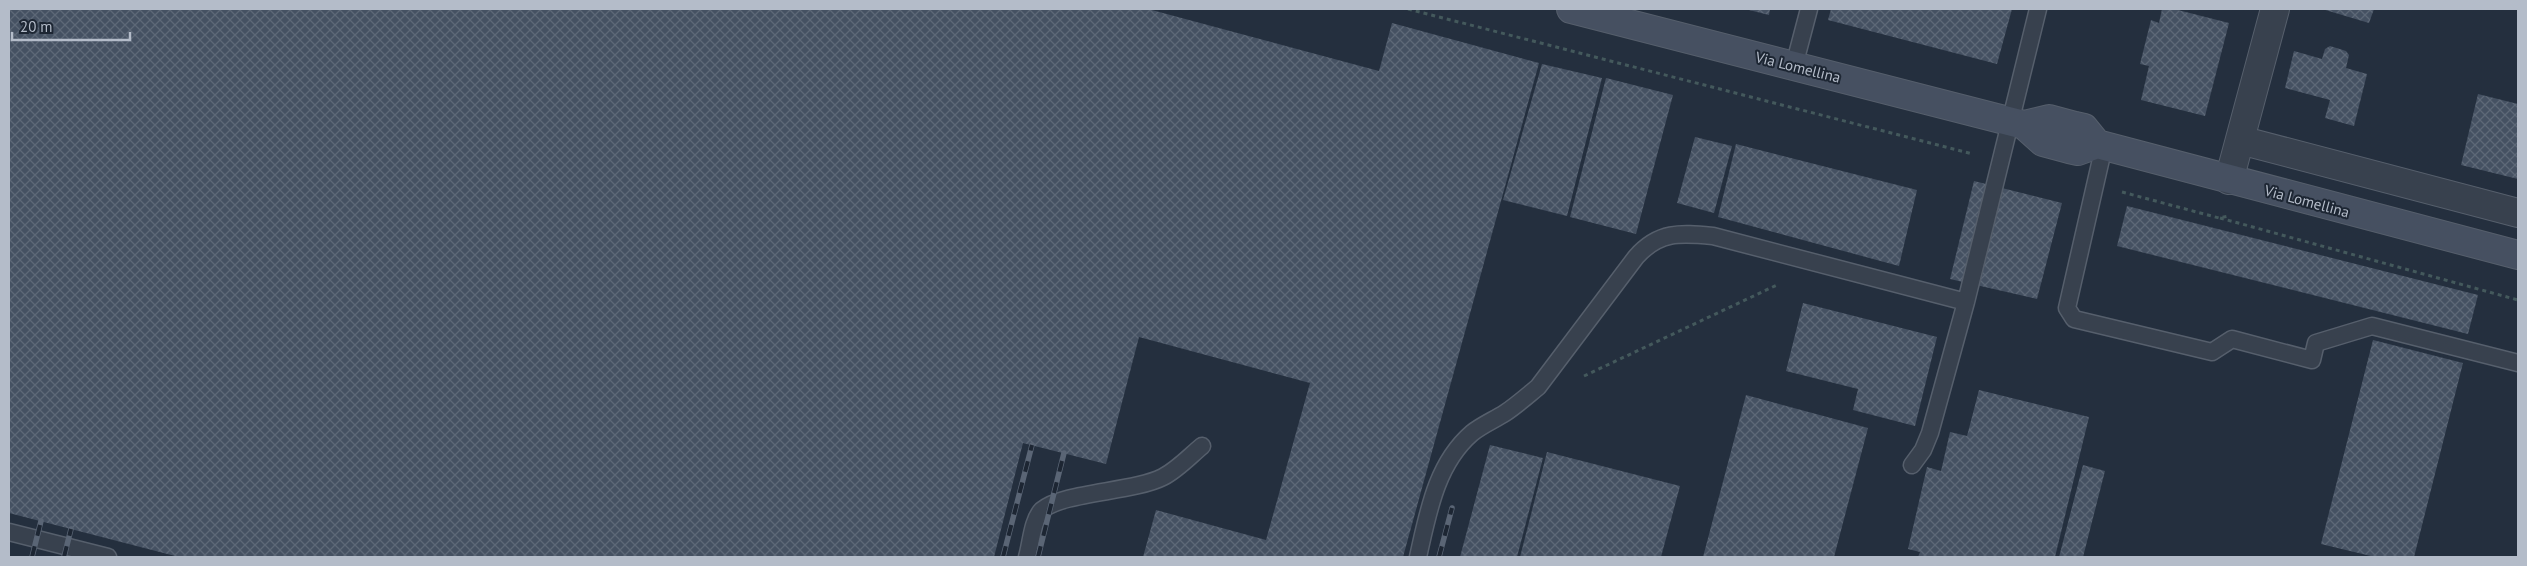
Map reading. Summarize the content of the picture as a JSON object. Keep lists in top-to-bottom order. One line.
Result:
{"streets":{"main road":["Via Lomellina"]},"scale_bar":"20 m"}
